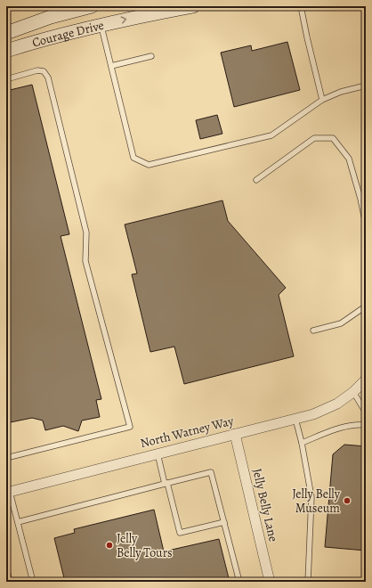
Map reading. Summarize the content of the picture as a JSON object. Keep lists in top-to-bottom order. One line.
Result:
{"streets":{"street":["Courage Drive","North Watney Way","Jelly Belly Lane"]},"crossings":[["North Watney Way","Jelly Belly Lane"]],"places":["Jelly Belly Museum","Jelly Belly Tours"]}
